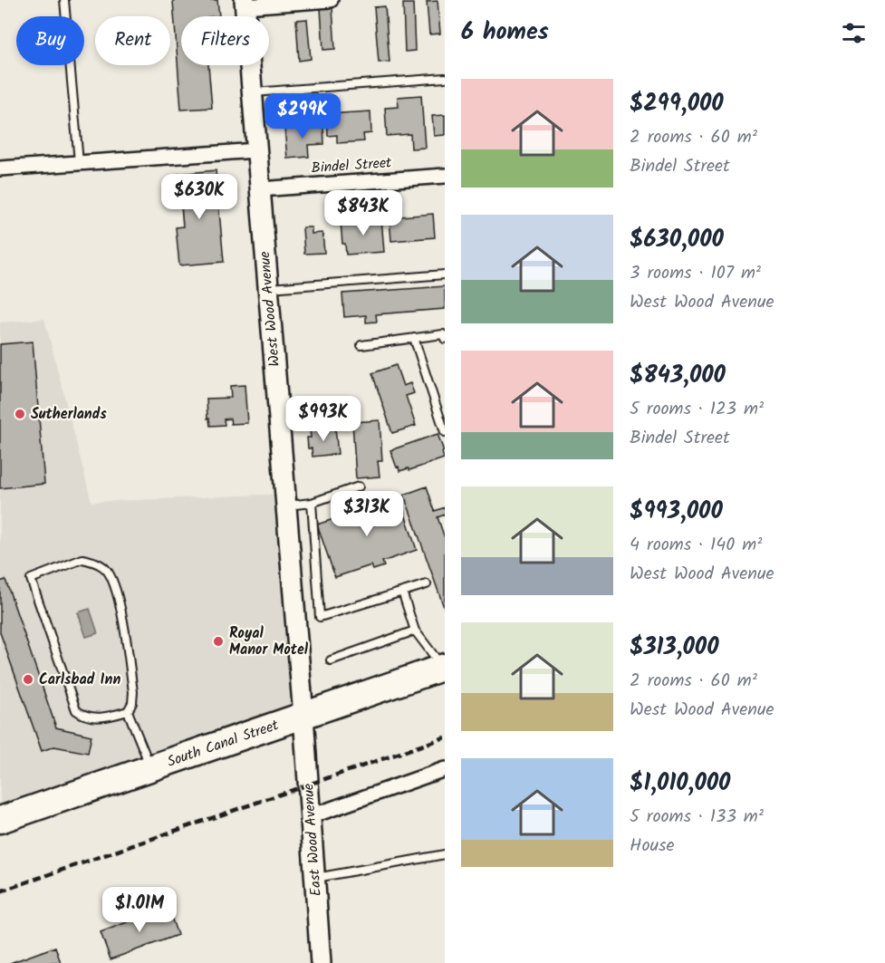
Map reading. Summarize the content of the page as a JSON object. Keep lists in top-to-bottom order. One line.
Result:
{"streets":{"highway":["South Canal Street"],"street":["Bindel Street","West Wood Avenue","East Wood Avenue"]},"crossings":[["Bindel Street","West Wood Avenue"],["West Wood Avenue","South Canal Street"],["West Wood Avenue","East Wood Avenue"],["South Canal Street","East Wood Avenue"]],"places":["Sutherlands","Royal Manor Motel","Carlsbad Inn"],"page":{"heading":"6 homes","chip":["Buy","Rent","Filters"],"list":[{"name":"$299,000","note":"2 rooms · 60 m² · Bindel Street"},{"name":"$630,000","note":"3 rooms · 107 m² · West Wood Avenue"},{"name":"$843,000","note":"5 rooms · 123 m² · Bindel Street"},{"name":"$993,000","note":"4 rooms · 140 m² · West Wood Avenue"},{"name":"$313,000","note":"2 rooms · 60 m² · West Wood Avenue"},{"name":"$1,010,000","note":"5 rooms · 133 m² · House"}],"price":["$299K","$630K","$843K","$993K","$313K","$1.01M"]}}
